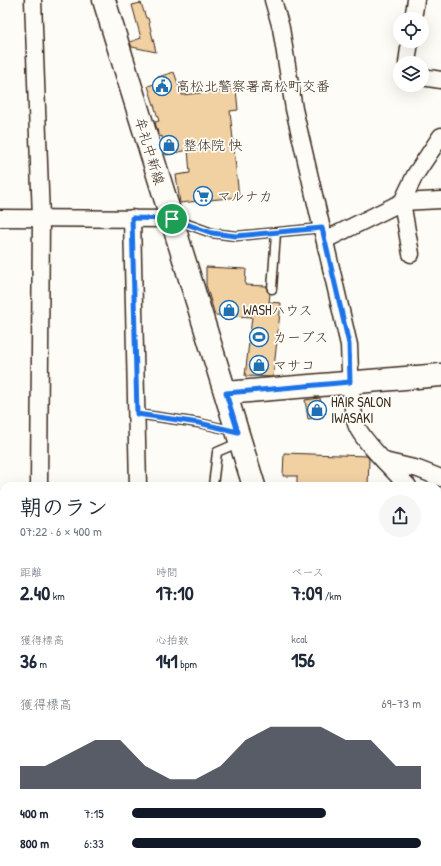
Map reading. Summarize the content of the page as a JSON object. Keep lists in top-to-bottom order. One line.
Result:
{"streets":{"main road":["牟礼中新線"]},"places":{"public building":["高松北警察署高松町交番"],"shop":["整体院 快","WASHハウス","マサコ","HAIR SALON IWASAKI"],"supermarket":["マルナカ"],"sports":["カーブス"]},"page":{"heading":["朝のラン","07:22 · 6 × 400 m"],"stats":[["距離","2.40 km"],["時間","17:10"],["ペース","7:09 /km"],["獲得標高","36 m"],["心拍数","141 bpm"],["kcal","156"]],"chart":["獲得標高","69–73 m"],"list":[{"name":"400 m","note":"7:15"},{"name":"800 m","note":"6:33"}]}}
